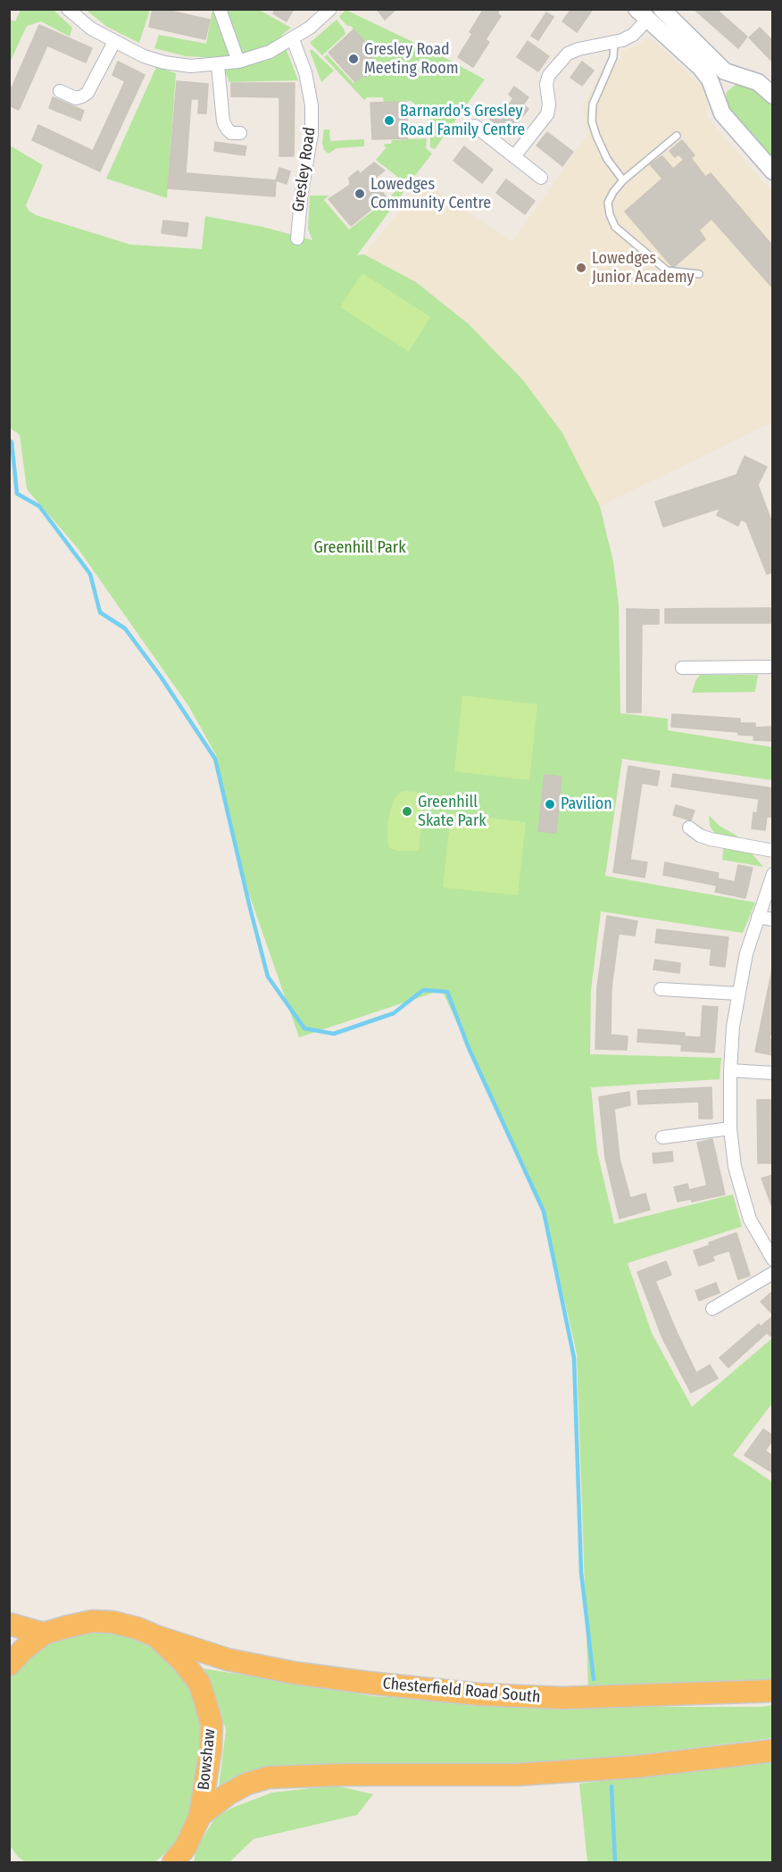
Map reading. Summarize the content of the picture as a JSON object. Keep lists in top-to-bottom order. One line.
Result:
{"streets":{"highway":["Chesterfield Road South","Bowshaw"],"street":["Gresley Road"]},"crossings":[["Chesterfield Road South","Bowshaw"]],"parks":["Greenhill Park"],"places":["Gresley Road Meeting Room","Barnardo's Gresley Road Family Centre","Lowedges Community Centre","Lowedges Junior Academy","Pavilion","Greenhill Skate Park"]}
